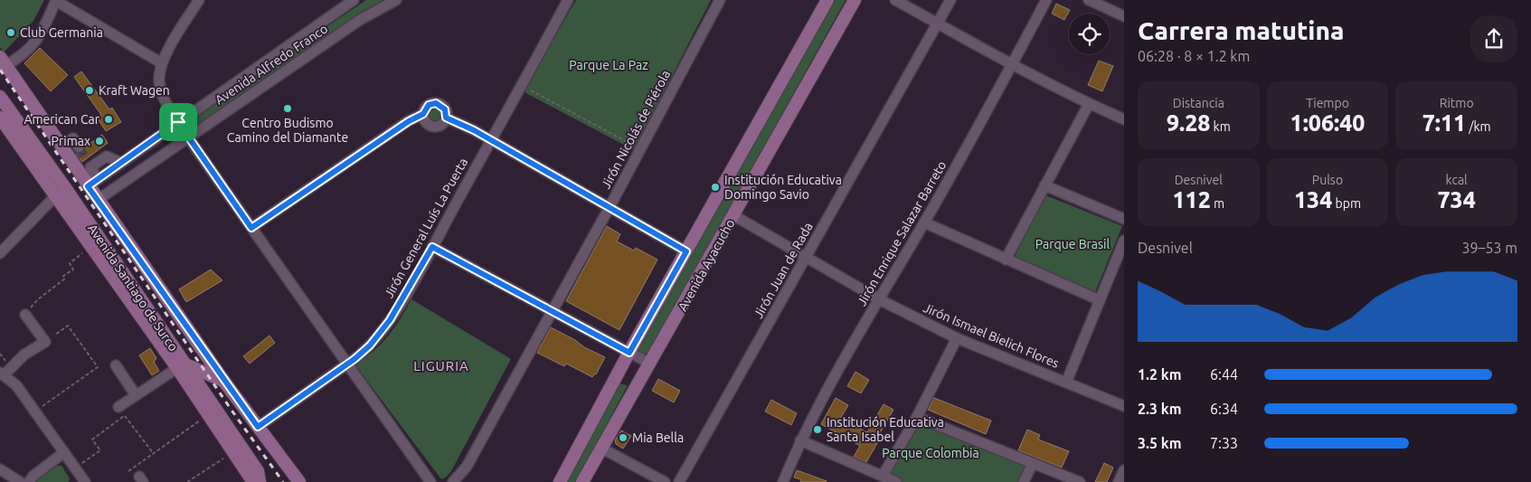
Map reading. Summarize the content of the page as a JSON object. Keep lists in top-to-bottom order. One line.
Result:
{"streets":{"main road":["Avenida Ayacucho","Avenida Santiago de Surco"],"street":["Avenida Alfredo Franco","Jirón Nicolás de Piérola","Jirón General Luís La Puerta","Jirón Enrique Salazar Barreto","Jirón Juan de Rada","Jirón Ismael Bielich Flores"]},"crossings":[["Avenida Alfredo Franco","Avenida Santiago de Surco"],["Jirón General Luís La Puerta","Avenida Santiago de Surco"],["Jirón Enrique Salazar Barreto","Jirón Ismael Bielich Flores"],["Avenida Ayacucho","Jirón Ismael Bielich Flores"],["Jirón Juan de Rada","Jirón Ismael Bielich Flores"]],"districts":["LIGURIA"],"parks":["Parque La Paz","Parque Brasil","Parque Colombia"],"places":["Club Germania","Kraft Wagen","Centro Budismo Camino del Diamante","American Car","Primax","Institución Educativa Domingo Savio","Institución Educativa Santa Isabel","Mia Bella"],"page":{"heading":["Carrera matutina","06:28 · 8 × 1.2 km"],"stats":[["Distancia","9.28 km"],["Tiempo","1:06:40"],["Ritmo","7:11 /km"],["Desnivel","112 m"],["Pulso","134 bpm"],["kcal","734"]],"chart":["Desnivel","39–53 m"],"list":[{"name":"1.2 km","note":"6:44"},{"name":"2.3 km","note":"6:34"},{"name":"3.5 km","note":"7:33"}]}}
